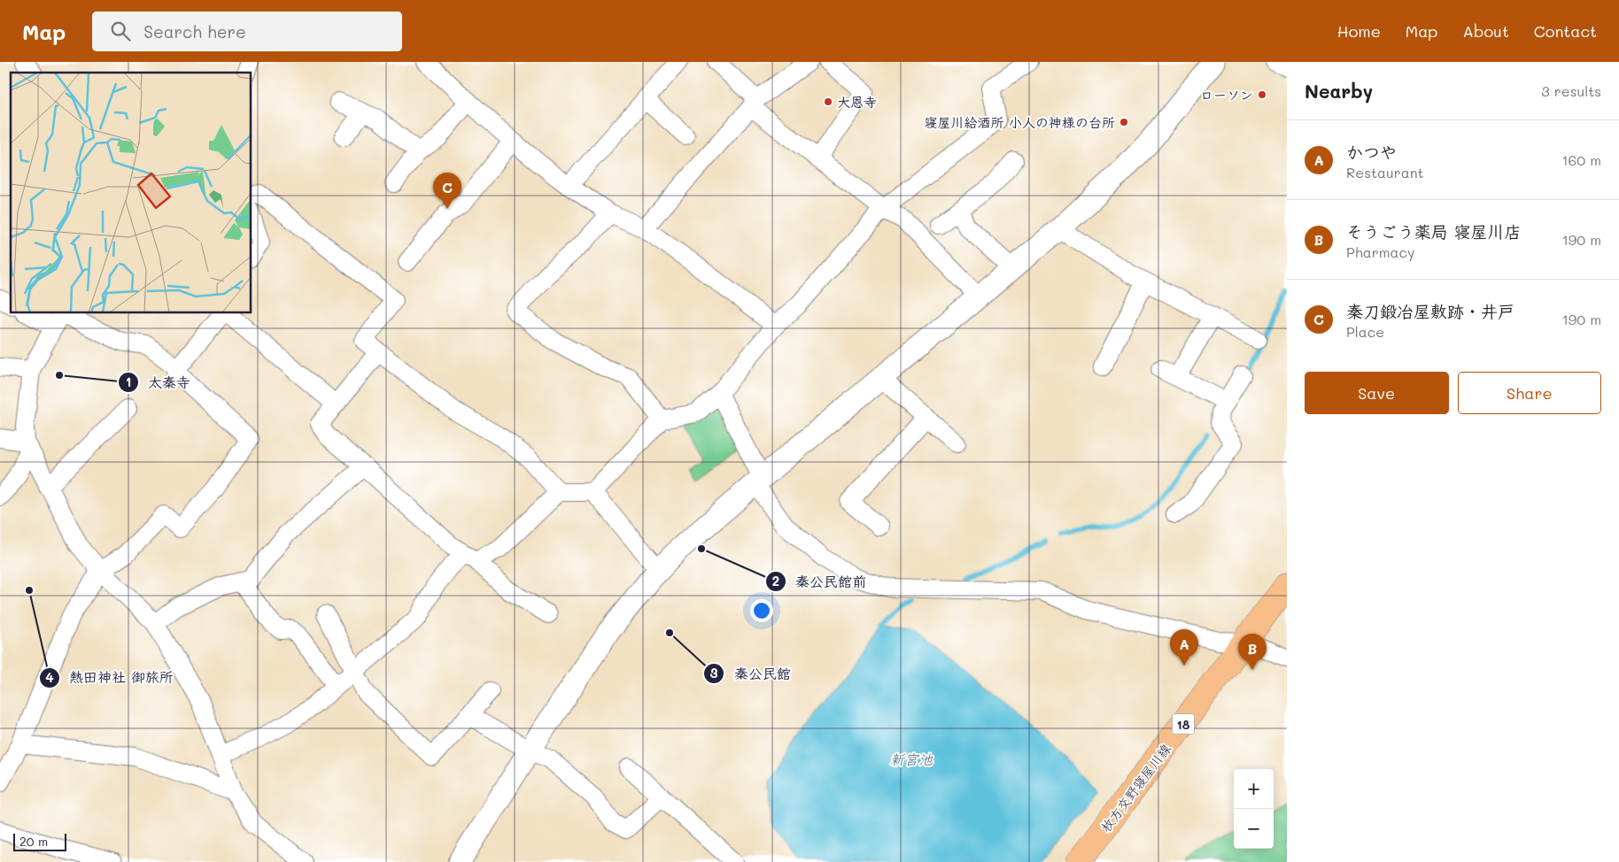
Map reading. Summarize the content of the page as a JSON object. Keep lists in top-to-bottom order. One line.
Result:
{"streets":{"main road":["18","枚方交野寝屋川線"]},"water":["新宮池"],"places":["ローソン","大恩寺","寝屋川給酒所 小人の神様の台所","太秦寺","秦公民館前","熱田神社 御旅所","秦公民館"],"scale_bar":"20 m","page":{"header":"Map","search":"Search here","nav":["Home","Map","About","Contact"],"heading":["Nearby","3 results"],"list":[{"mark":"A","name":"かつや","note":"Restaurant","value":"160 m"},{"mark":"B","name":"そうごう薬局 寝屋川店","note":"Pharmacy","value":"190 m"},{"mark":"C","name":"秦刀鍛冶屋敷跡・井戸","note":"Place","value":"190 m"}],"pins":["C","A","B"],"buttons":["Save","Share"],"map_buttons":["+","−"],"scale":"20 m"}}
